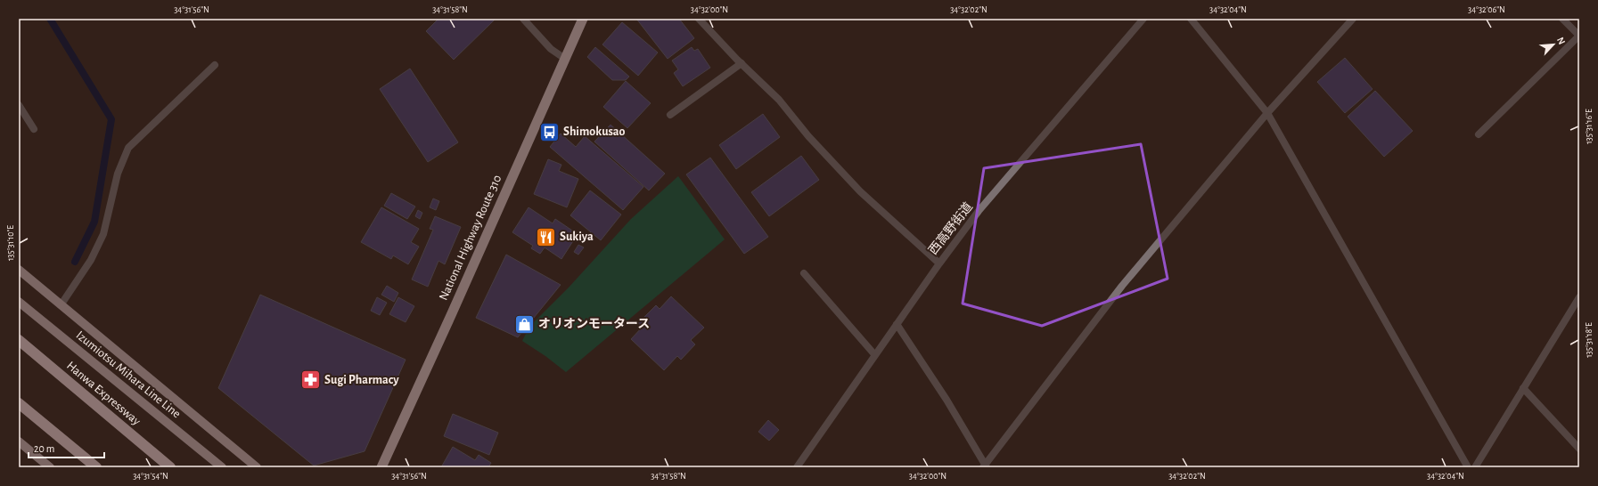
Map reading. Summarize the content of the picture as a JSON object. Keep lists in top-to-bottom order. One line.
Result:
{"streets":{"highway":["National Highway Route 310","Hanwa Expressway"],"main road":["Izumiotsu Mihara Line Line"],"street":["西高野街道"]},"places":{"bus stop":["Shimokusao"],"restaurant":["Sukiya"],"shop":["オリオンモータース"],"pharmacy":["Sugi Pharmacy"]},"scale_bar":"20 m","north":"top right","coordinates":["34°31'56\"N","34°31'58\"N","34°32'00\"N","34°32'02\"N","34°32'04\"N","34°32'06\"N","135°31'16\"E","135°31'10\"E","135°31'18\"E","34°31'54\"N"]}
